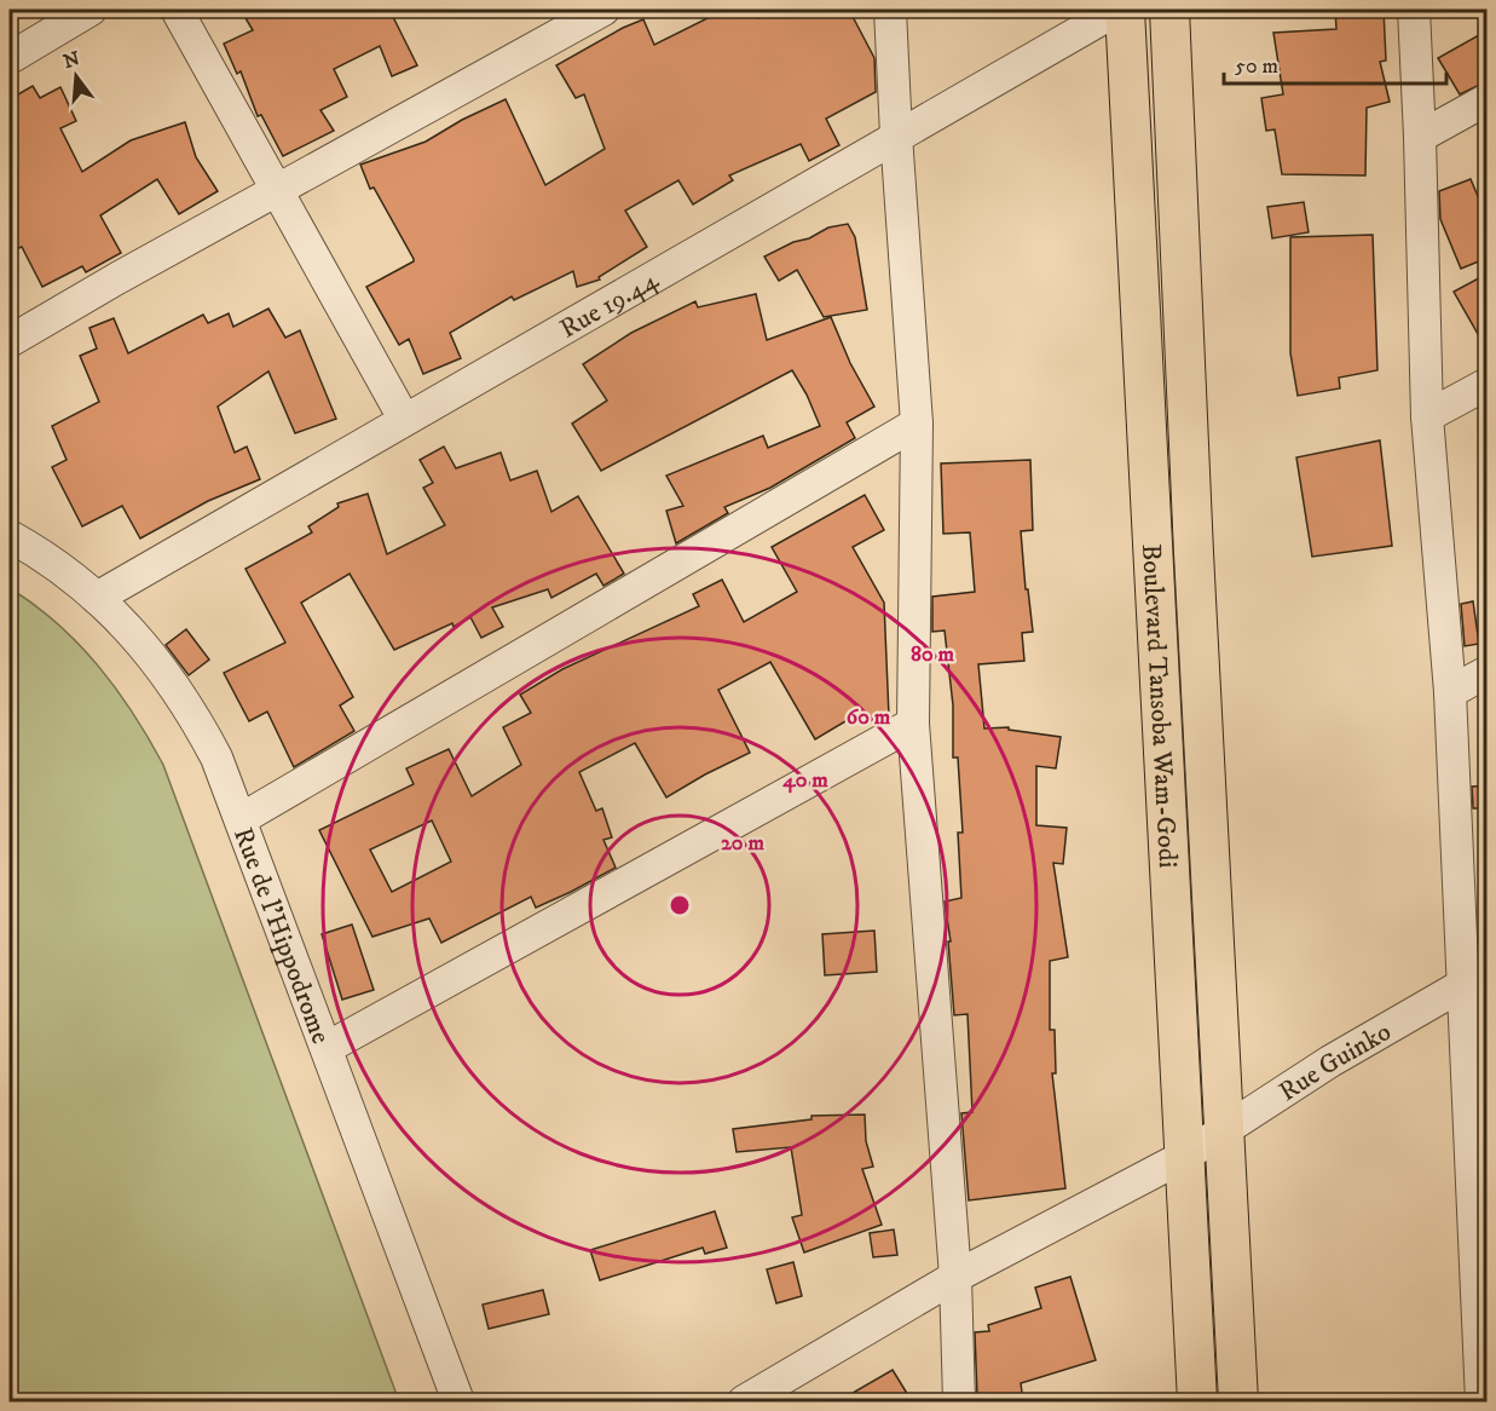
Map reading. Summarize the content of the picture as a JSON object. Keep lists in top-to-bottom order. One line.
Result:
{"streets":{"main road":["Boulevard Tansoba Wam-Godi"],"street":["Rue 19.44","Rue de l'Hippodrome","Rue Guinko"]},"crossings":[["Rue 19.44","Rue de l'Hippodrome"],["Boulevard Tansoba Wam-Godi","Rue Guinko"]],"scale_bar":"50 m","north":"top","rings":["80 m","60 m","40 m","20 m"]}
